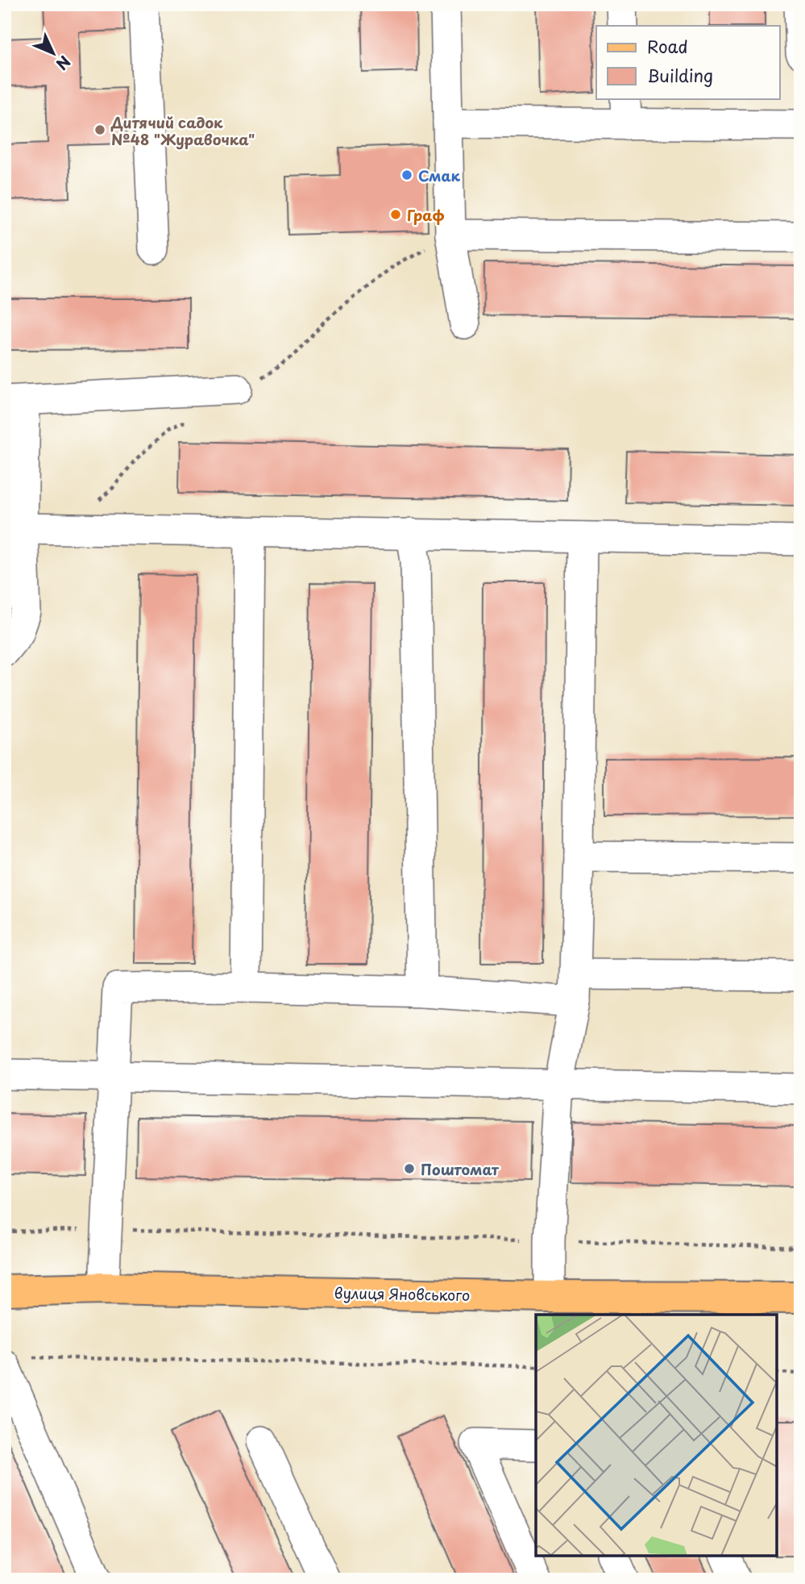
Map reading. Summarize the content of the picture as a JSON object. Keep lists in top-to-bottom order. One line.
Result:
{"streets":{"main road":["вулиця Яновського"]},"places":["Дитячий садок №48 \"Журавочка\"","Смак","Граф","Поштомат"],"legend":["Road","Building"],"north":"bottom right"}
